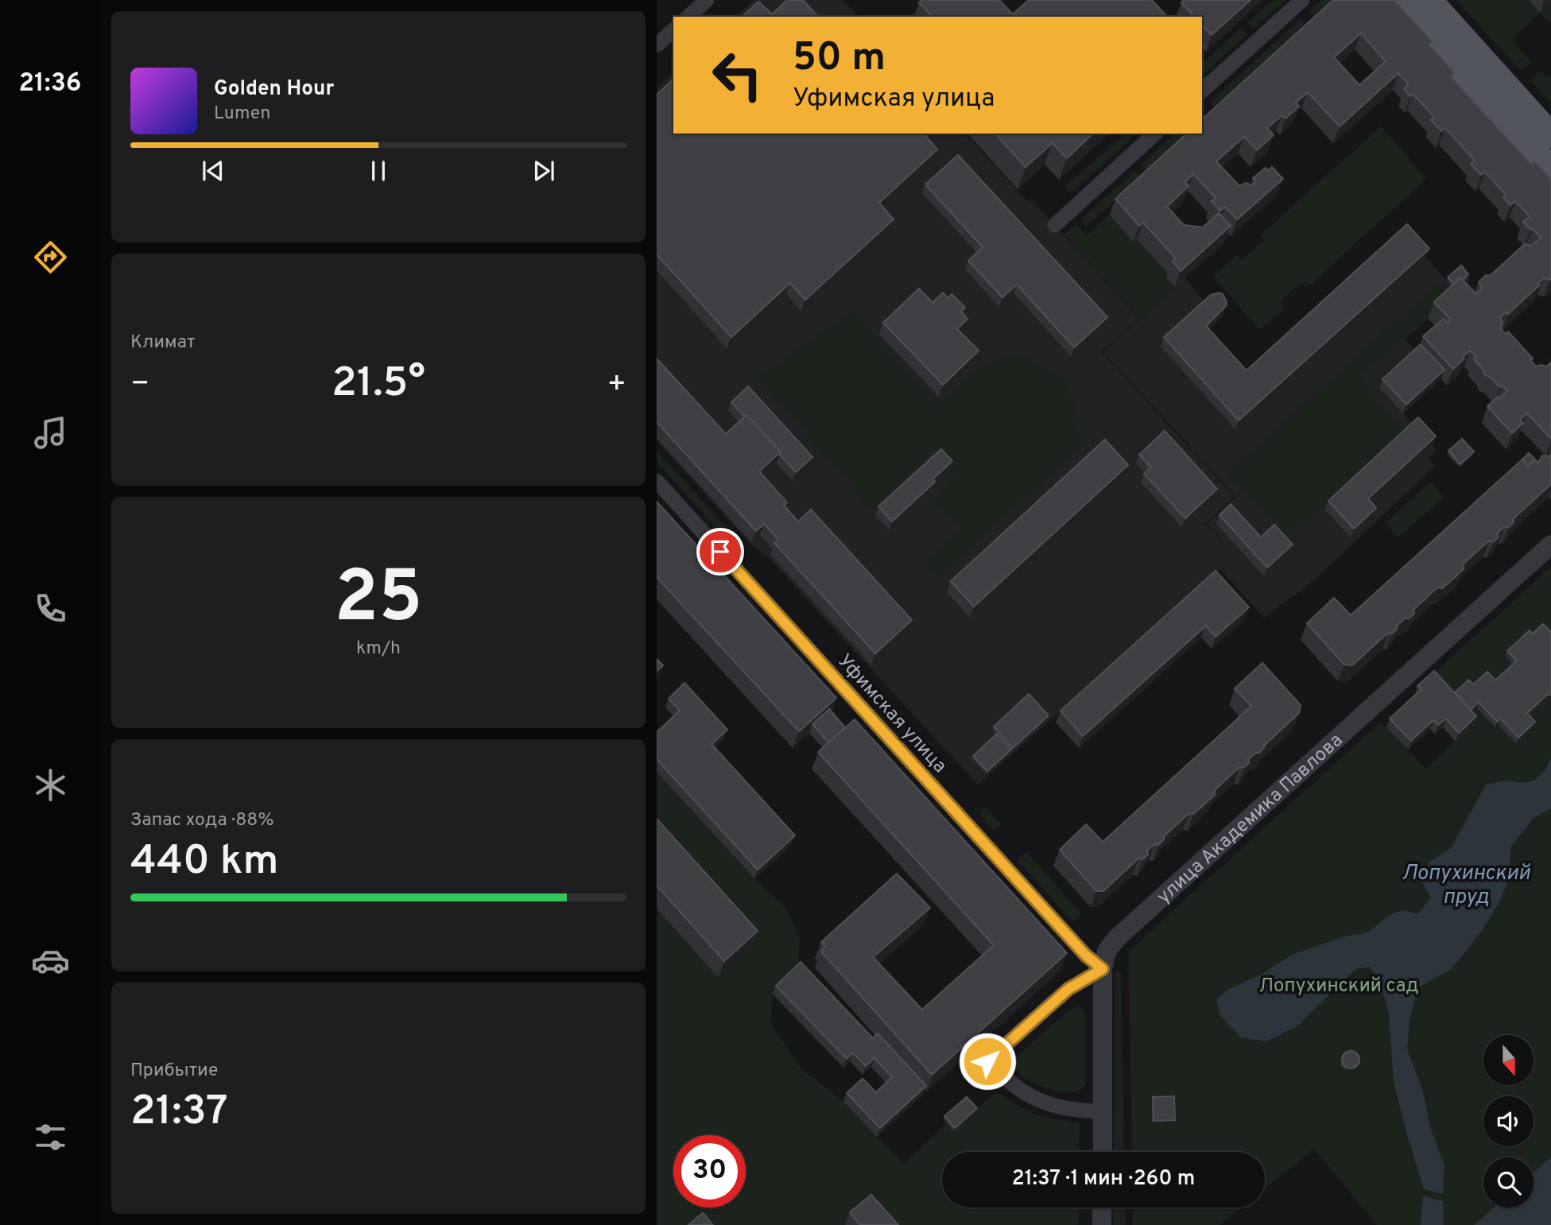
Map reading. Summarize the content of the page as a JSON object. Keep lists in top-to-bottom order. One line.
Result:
{"streets":{"street":["Уфимская улица","улица Академика Павлова"]},"crossings":[["Уфимская улица","улица Академика Павлова"]],"water":["Лопухинский пруд"],"parks":["Лопухинский сад"],"north":"bottom","page":{"tabs":"21:36","turn":["50 m","Уфимская улица"],"song":["Golden Hour","Lumen"],"tile":["Климат",["25","km/h"],["Запас хода · 88%","440 km"],["Прибытие","21:37"]],"heat":["−","21.5°","+"],"limit":"30","trip":"21:37 · 1 мин · 260 m"}}
